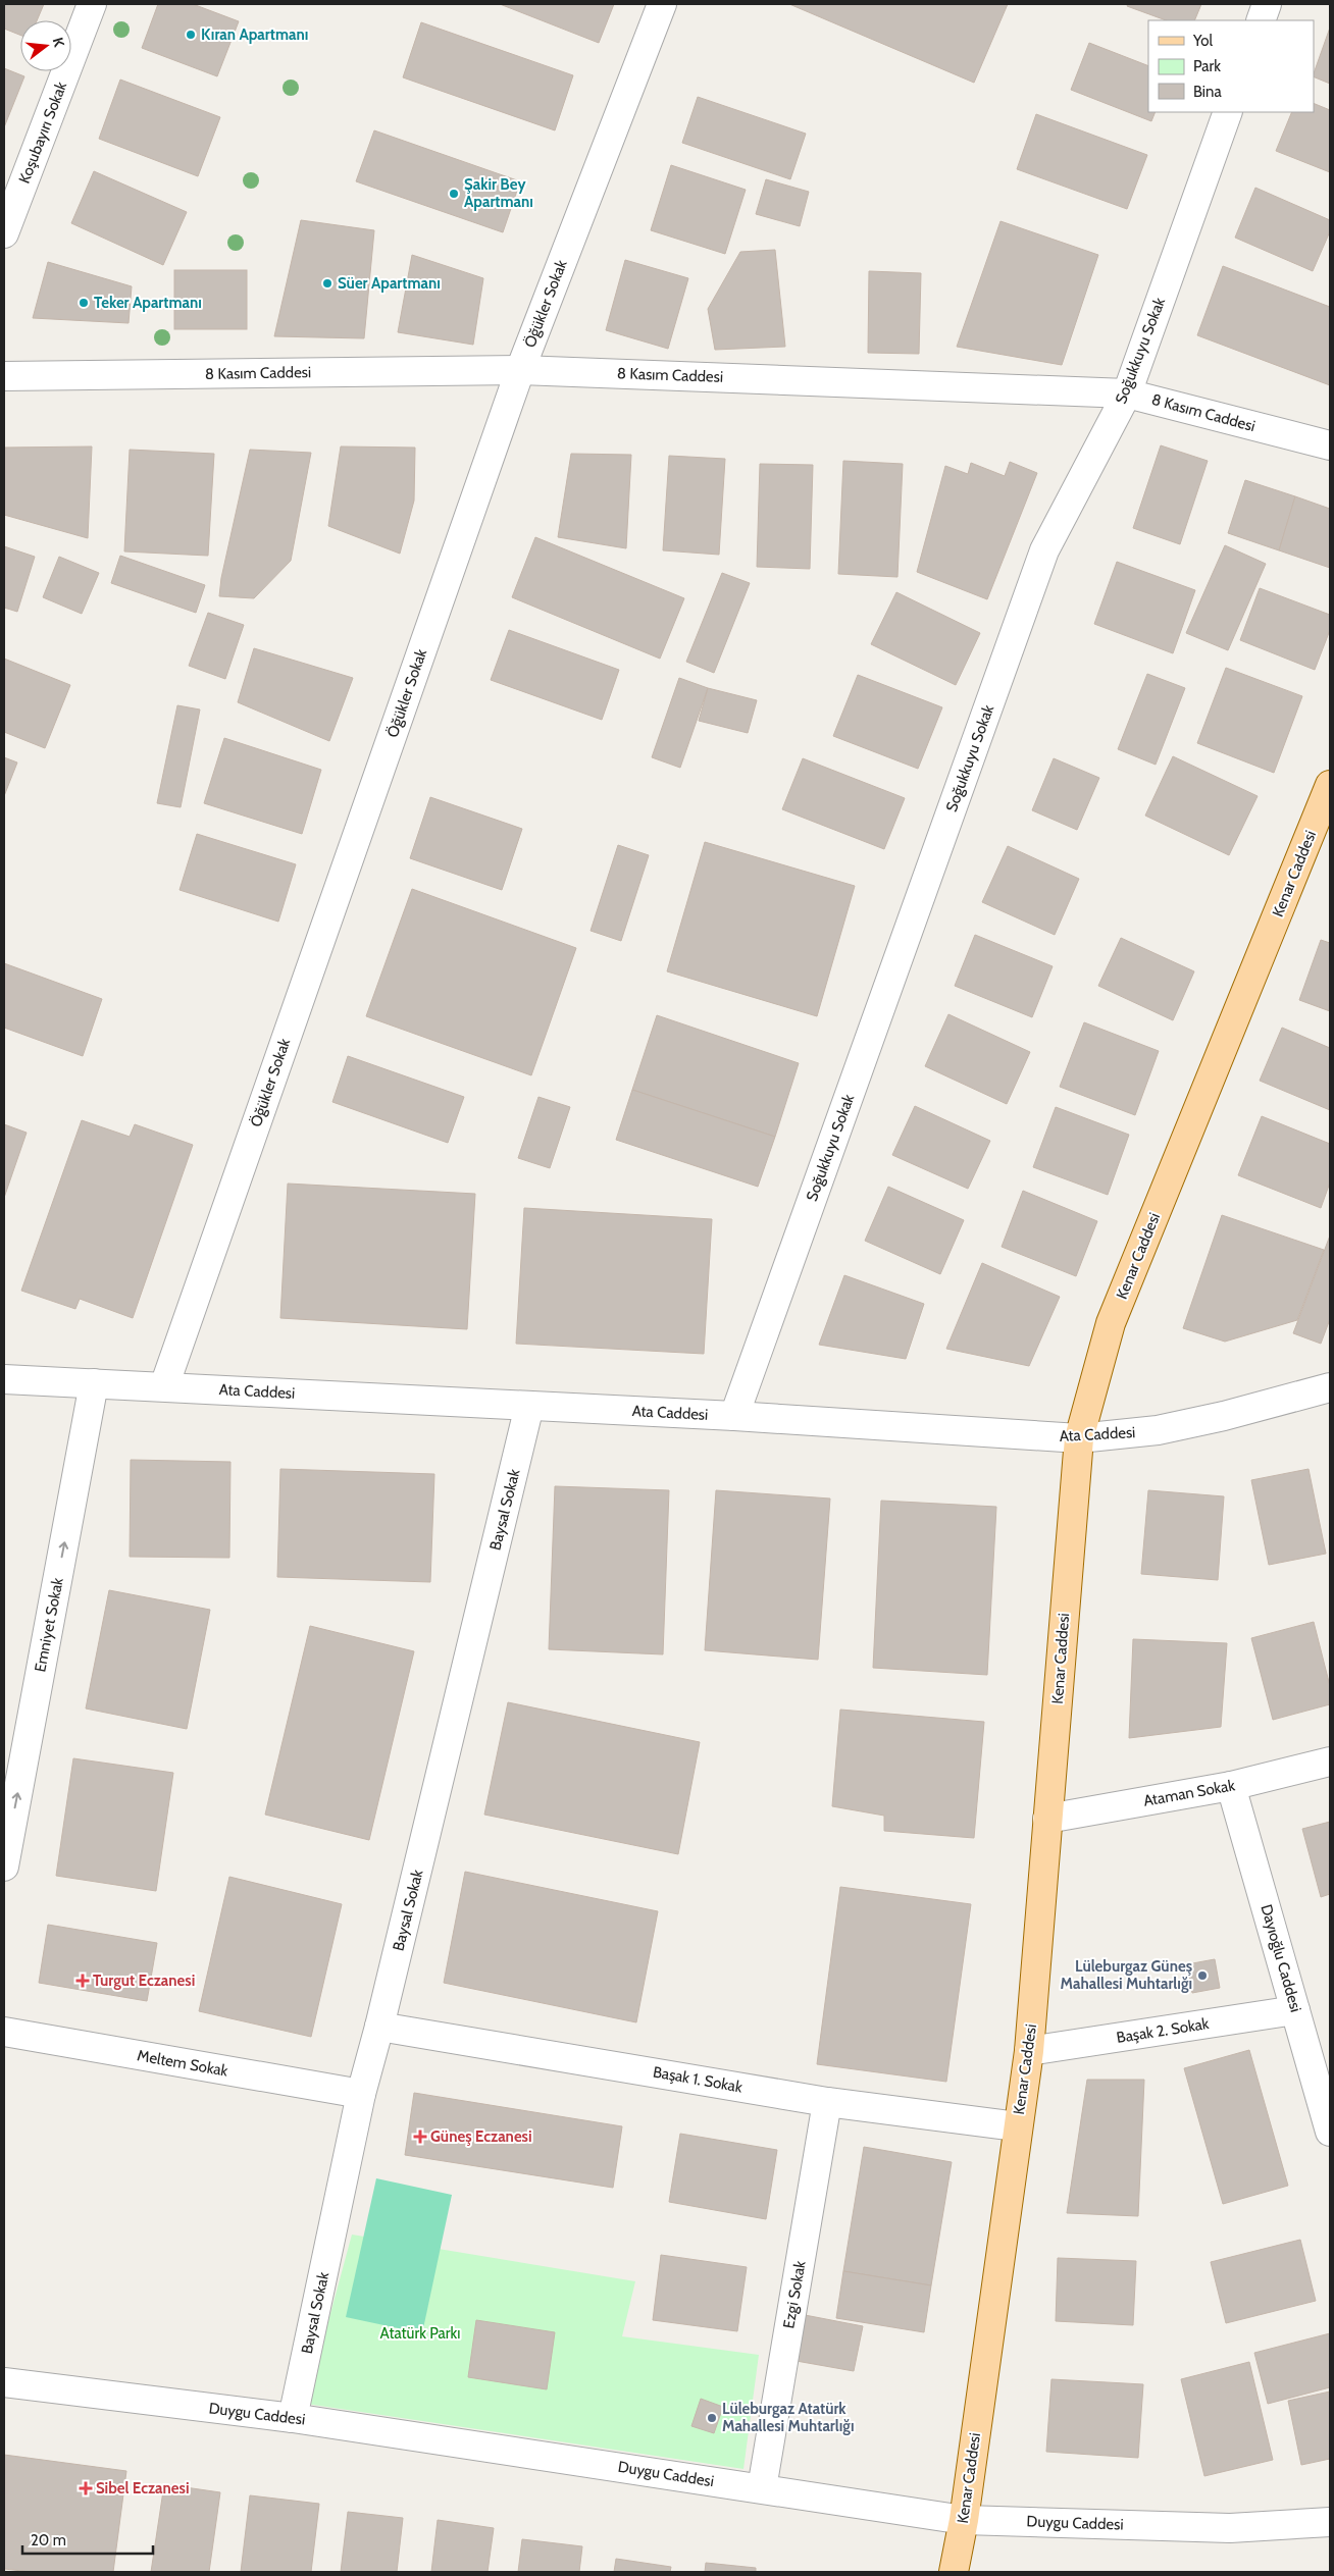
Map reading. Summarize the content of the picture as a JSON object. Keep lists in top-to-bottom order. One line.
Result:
{"streets":{"main road":["Kenar Caddesi"],"street":["Koşubayırı Sokak","Öğükler Sokak","Soğukkuyu Sokak","8 Kasım Caddesi","Ata Caddesi","Baysal Sokak","Emniyet Sokak","Ataman Sokak","Dayıoğlu Caddesi","Başak 2. Sokak","Meltem Sokak","Başak 1. Sokak","Ezgi Sokak","Duygu Caddesi"]},"crossings":[["Öğükler Sokak","8 Kasım Caddesi"],["Öğükler Sokak","Ata Caddesi"],["Soğukkuyu Sokak","8 Kasım Caddesi"],["Soğukkuyu Sokak","Ata Caddesi"],["Kenar Caddesi","Ata Caddesi"],["Kenar Caddesi","Ataman Sokak"],["Kenar Caddesi","Başak 2. Sokak"],["Kenar Caddesi","Başak 1. Sokak"],["Kenar Caddesi","Duygu Caddesi"],["Ata Caddesi","Baysal Sokak"],["Ata Caddesi","Emniyet Sokak"],["Baysal Sokak","Meltem Sokak"],["Baysal Sokak","Başak 1. Sokak"],["Baysal Sokak","Duygu Caddesi"],["Ataman Sokak","Dayıoğlu Caddesi"],["Dayıoğlu Caddesi","Başak 2. Sokak"],["Başak 1. Sokak","Ezgi Sokak"],["Ezgi Sokak","Duygu Caddesi"]],"one_way":["Emniyet Sokak"],"parks":["Atatürk Parkı"],"places":{"other":["Kıran Apartmanı","Şakir Bey Apartmanı","Süer Apartmanı","Teker Apartmanı","Lüleburgaz Güneş Mahallesi Muhtarlığı","Lüleburgaz Atatürk Mahallesi Muhtarlığı"],"health":["Turgut Eczanesi","Güneş Eczanesi","Sibel Eczanesi"]},"legend":["Yol","Park","Bina"],"scale_bar":"20 m","north":"right"}
